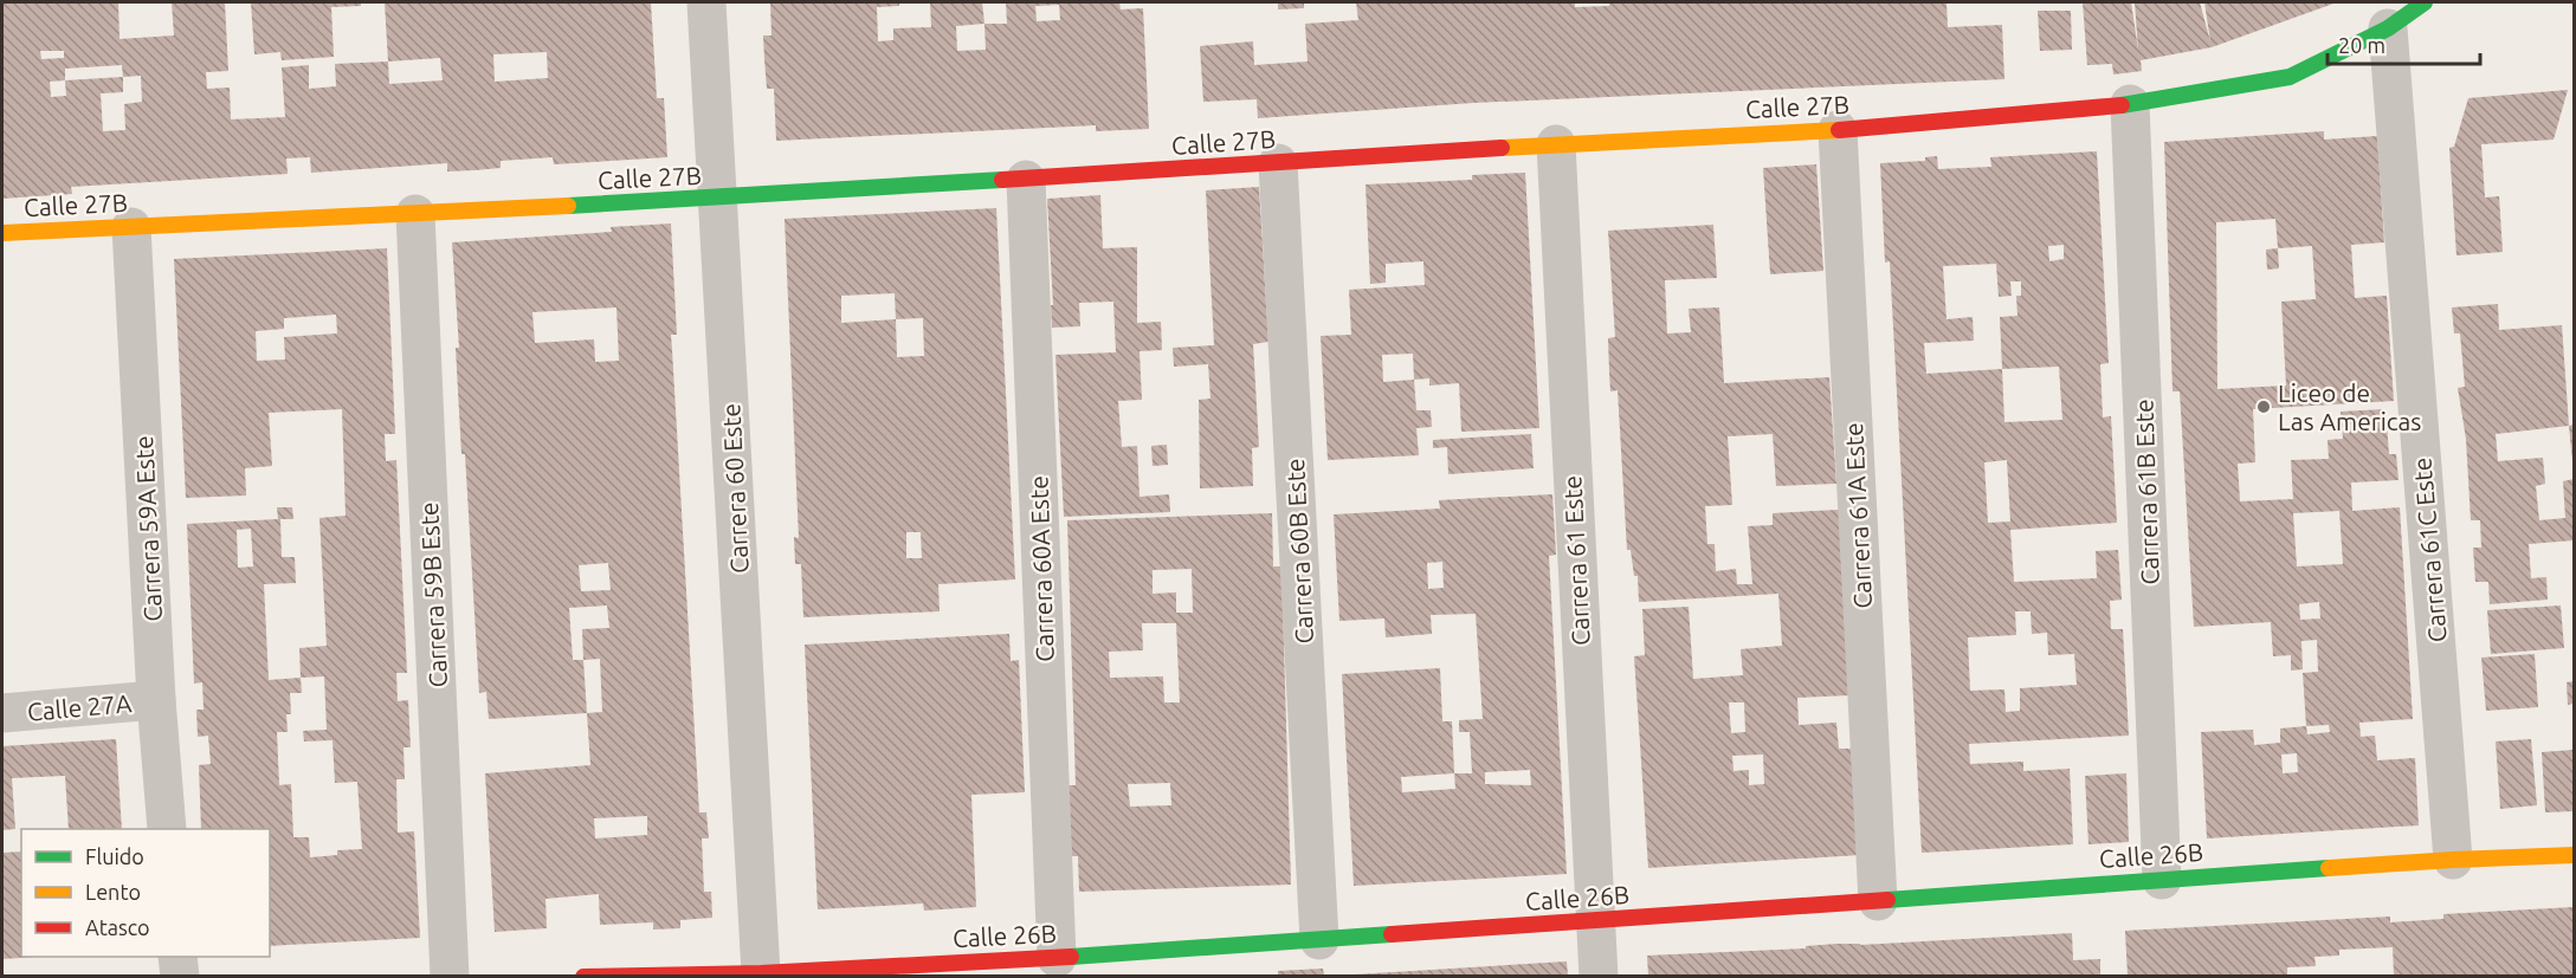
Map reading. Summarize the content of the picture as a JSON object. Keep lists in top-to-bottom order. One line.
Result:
{"streets":{"street":["Calle 27B","Carrera 60 Este","Carrera 61B Este","Carrera 61A Este","Carrera 59A Este","Carrera 61C Este","Carrera 60B Este","Carrera 61 Este","Carrera 60A Este","Carrera 59B Este","Calle 27A","Calle 26B"]},"crossings":[["Calle 27B","Carrera 60 Este"],["Calle 27B","Carrera 61B Este"],["Calle 27B","Carrera 61A Este"],["Calle 27B","Carrera 59A Este"],["Calle 27B","Carrera 61C Este"],["Calle 27B","Carrera 60B Este"],["Calle 27B","Carrera 61 Este"],["Calle 27B","Carrera 60A Este"],["Calle 27B","Carrera 59B Este"],["Carrera 60 Este","Calle 26B"],["Carrera 61B Este","Calle 26B"],["Carrera 61A Este","Calle 26B"],["Carrera 59A Este","Calle 27A"],["Carrera 61C Este","Calle 26B"],["Carrera 60B Este","Calle 26B"],["Carrera 61 Este","Calle 26B"],["Carrera 60A Este","Calle 26B"]],"places":["Liceo de Las Americas"],"legend":["Fluido","Lento","Atasco"],"scale_bar":"20 m"}
